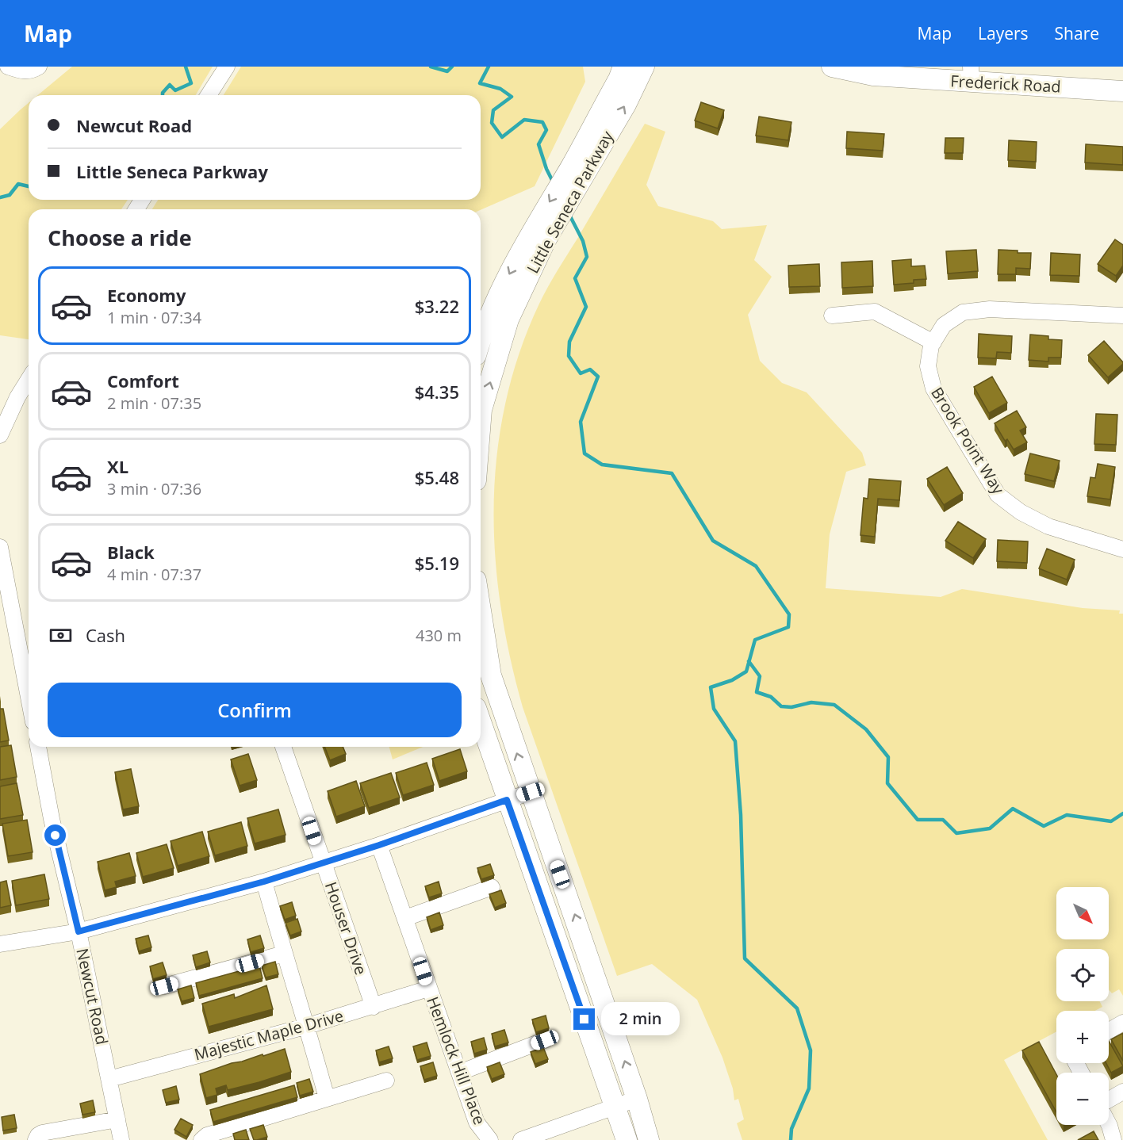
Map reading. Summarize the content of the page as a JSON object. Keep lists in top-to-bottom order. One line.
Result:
{"streets":{"main road":["Frederick Road","Little Seneca Parkway"],"street":["Brook Point Way","Houser Drive","Newcut Road","Majestic Maple Drive","Hemlock Hill Place"]},"crossings":[["Houser Drive","Majestic Maple Drive"],["Newcut Road","Majestic Maple Drive"],["Majestic Maple Drive","Hemlock Hill Place"]],"north":"bottom right","page":{"header":"Map","nav":["Map","Layers","Share"],"banner":["Newcut Road","Little Seneca Parkway"],"heading":"Choose a ride","list":[{"name":"Economy","note":"1 min · 07:34","value":"$3.22"},{"name":"Comfort","note":"2 min · 07:35","value":"$4.35"},{"name":"XL","note":"3 min · 07:36","value":"$5.48"},{"name":"Black","note":"4 min · 07:37","value":"$5.19"}],"pay":["Cash","430 m"],"buttons":"Confirm","map_buttons":["+","−"],"bubble":"2 min"}}
